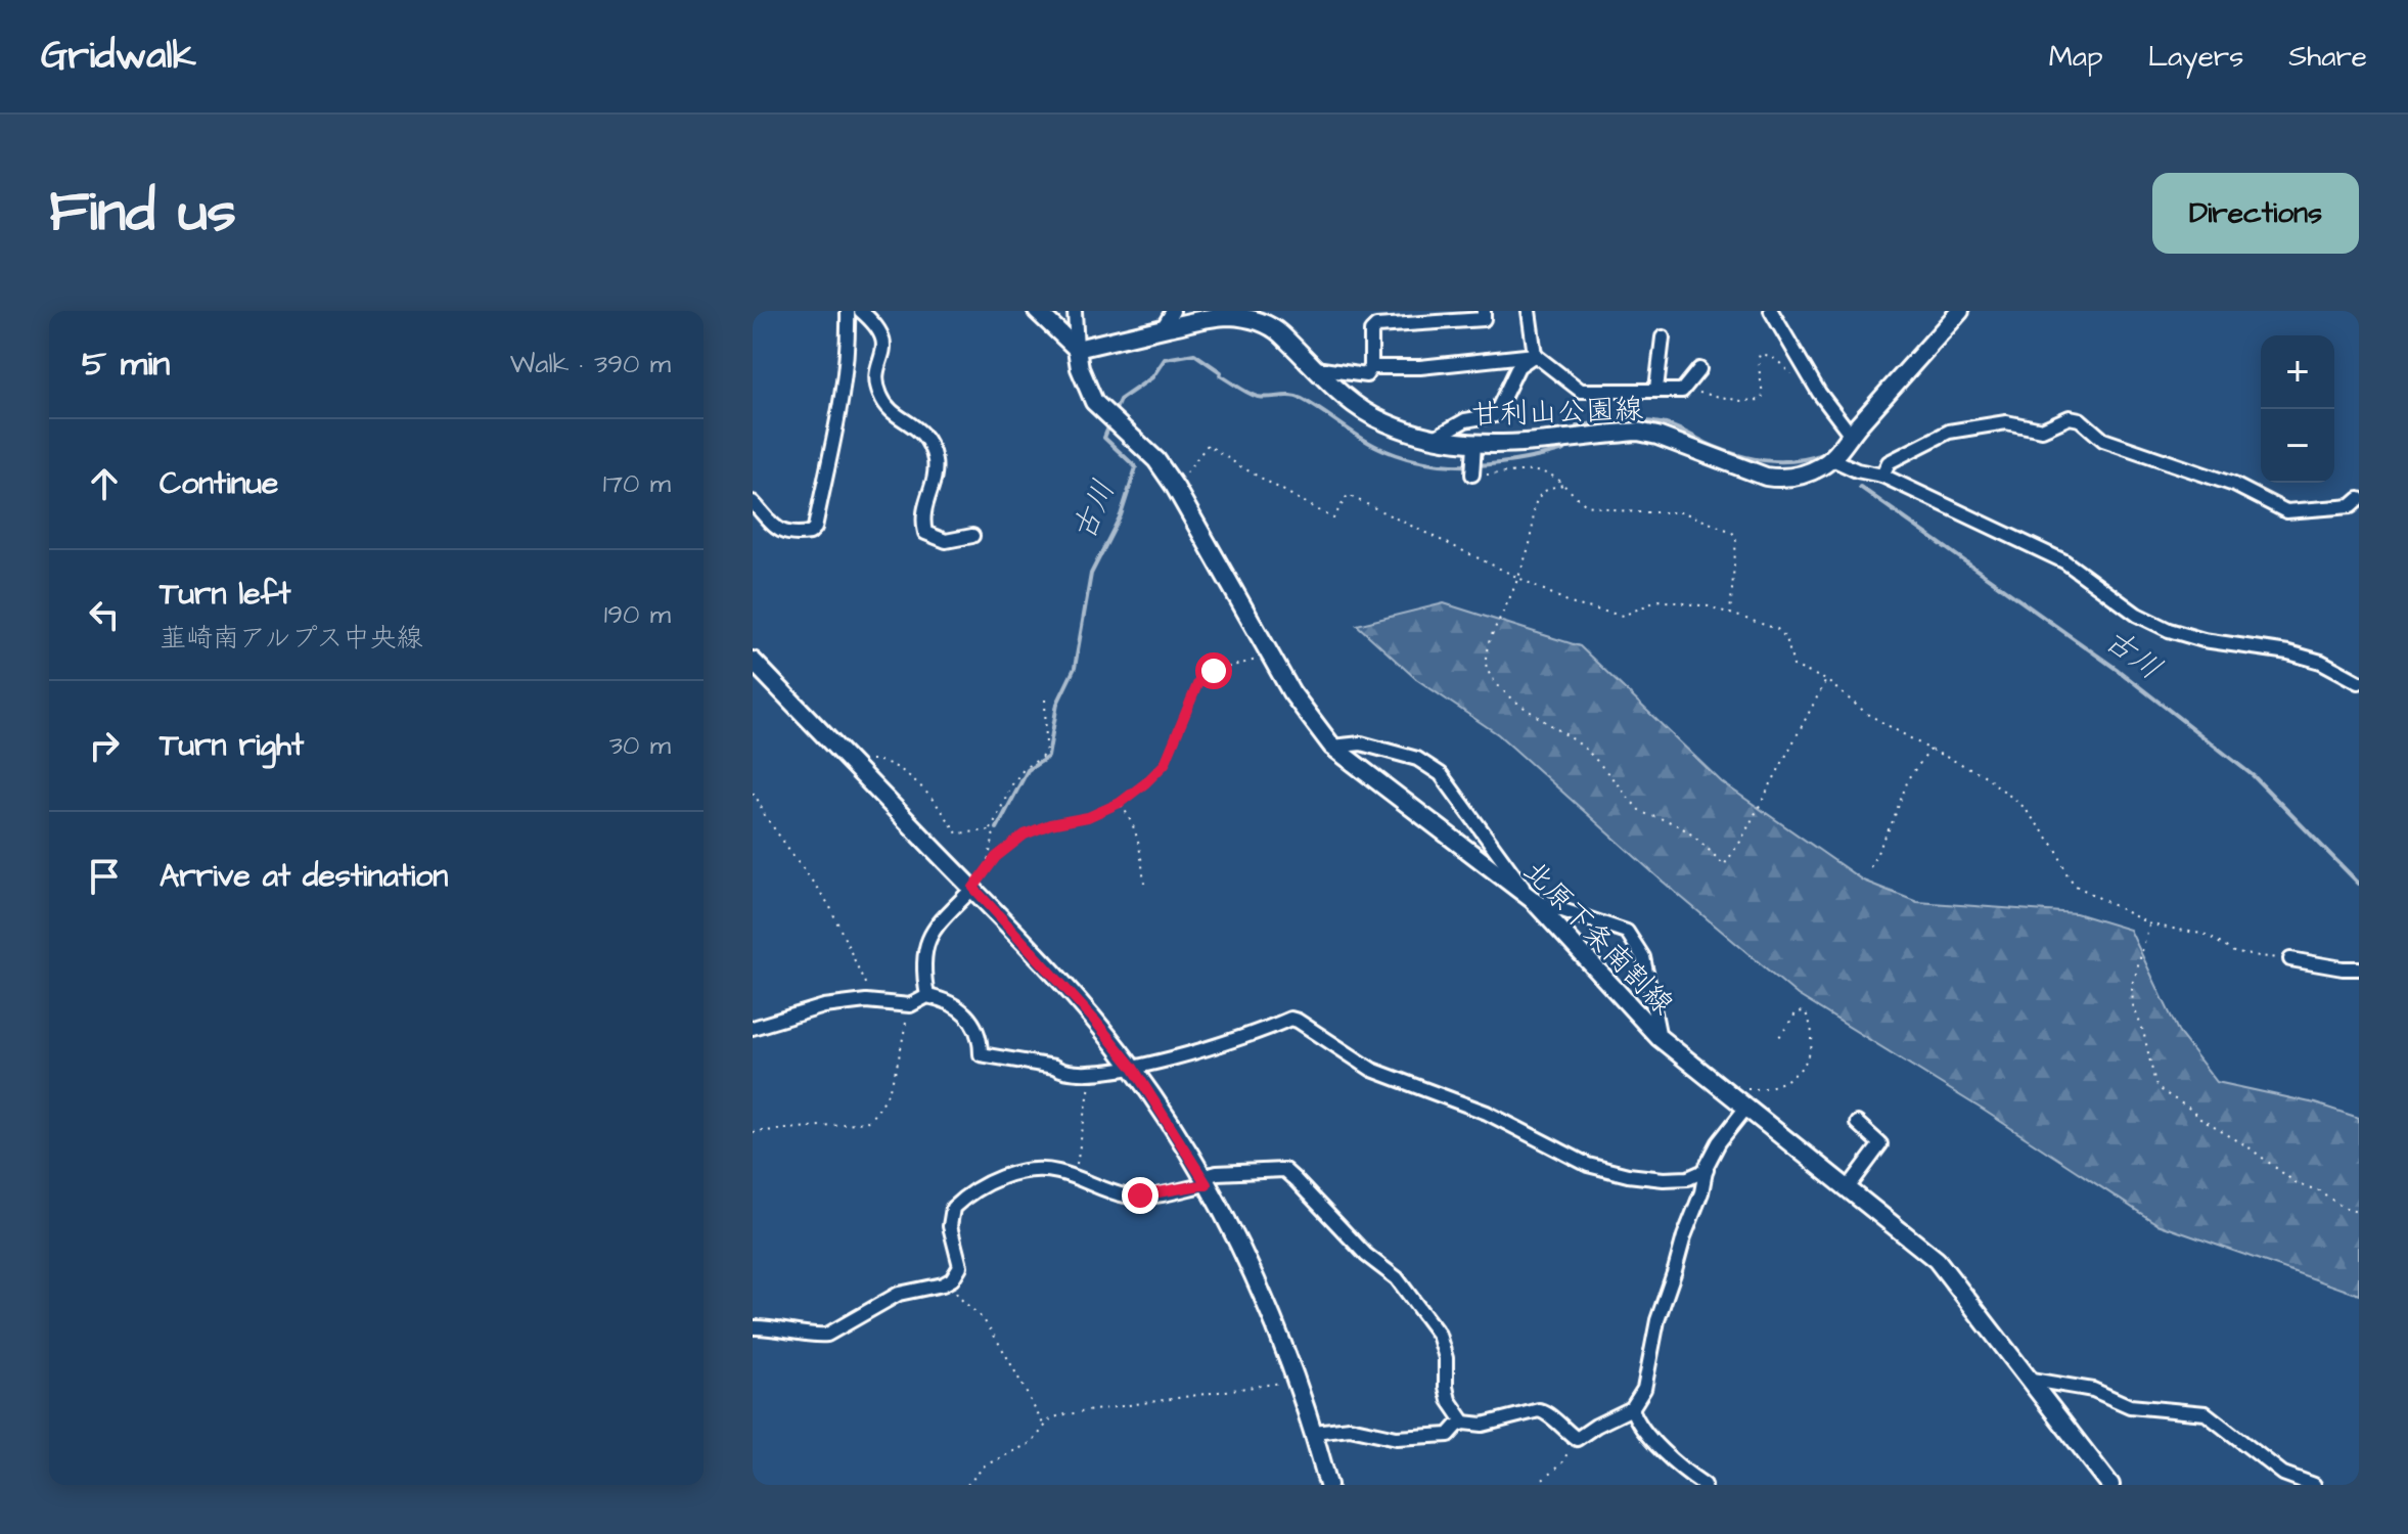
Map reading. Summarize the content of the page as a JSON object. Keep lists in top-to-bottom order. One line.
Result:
{"streets":{"main road":["甘利山公園線","北原下条南割線"]},"crossings":[["甘利山公園線","北原下条南割線"]],"water":["古川"],"page":{"header":"Gridwalk","nav":["Map","Layers","Share"],"title":"Find us","buttons":"Directions","heading":["5 min","Walk · 390 m"],"map_buttons":["+","−"],"list":[["Continue","170 m"],["Turn left","韮崎南アルプス中央線","190 m"],["Turn right","30 m"],"Arrive at destination"]}}
